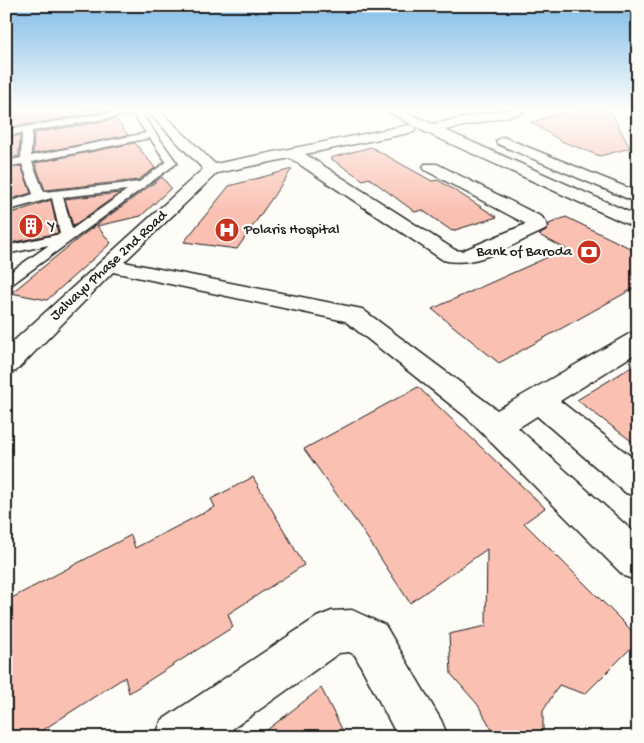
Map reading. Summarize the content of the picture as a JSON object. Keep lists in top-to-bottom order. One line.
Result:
{"streets":{"street":["Jalvayu Phase 2nd Road"]},"places":{"building":["Y"],"hospital":["Polaris Hospital"],"bank":["Bank of Baroda"]}}
